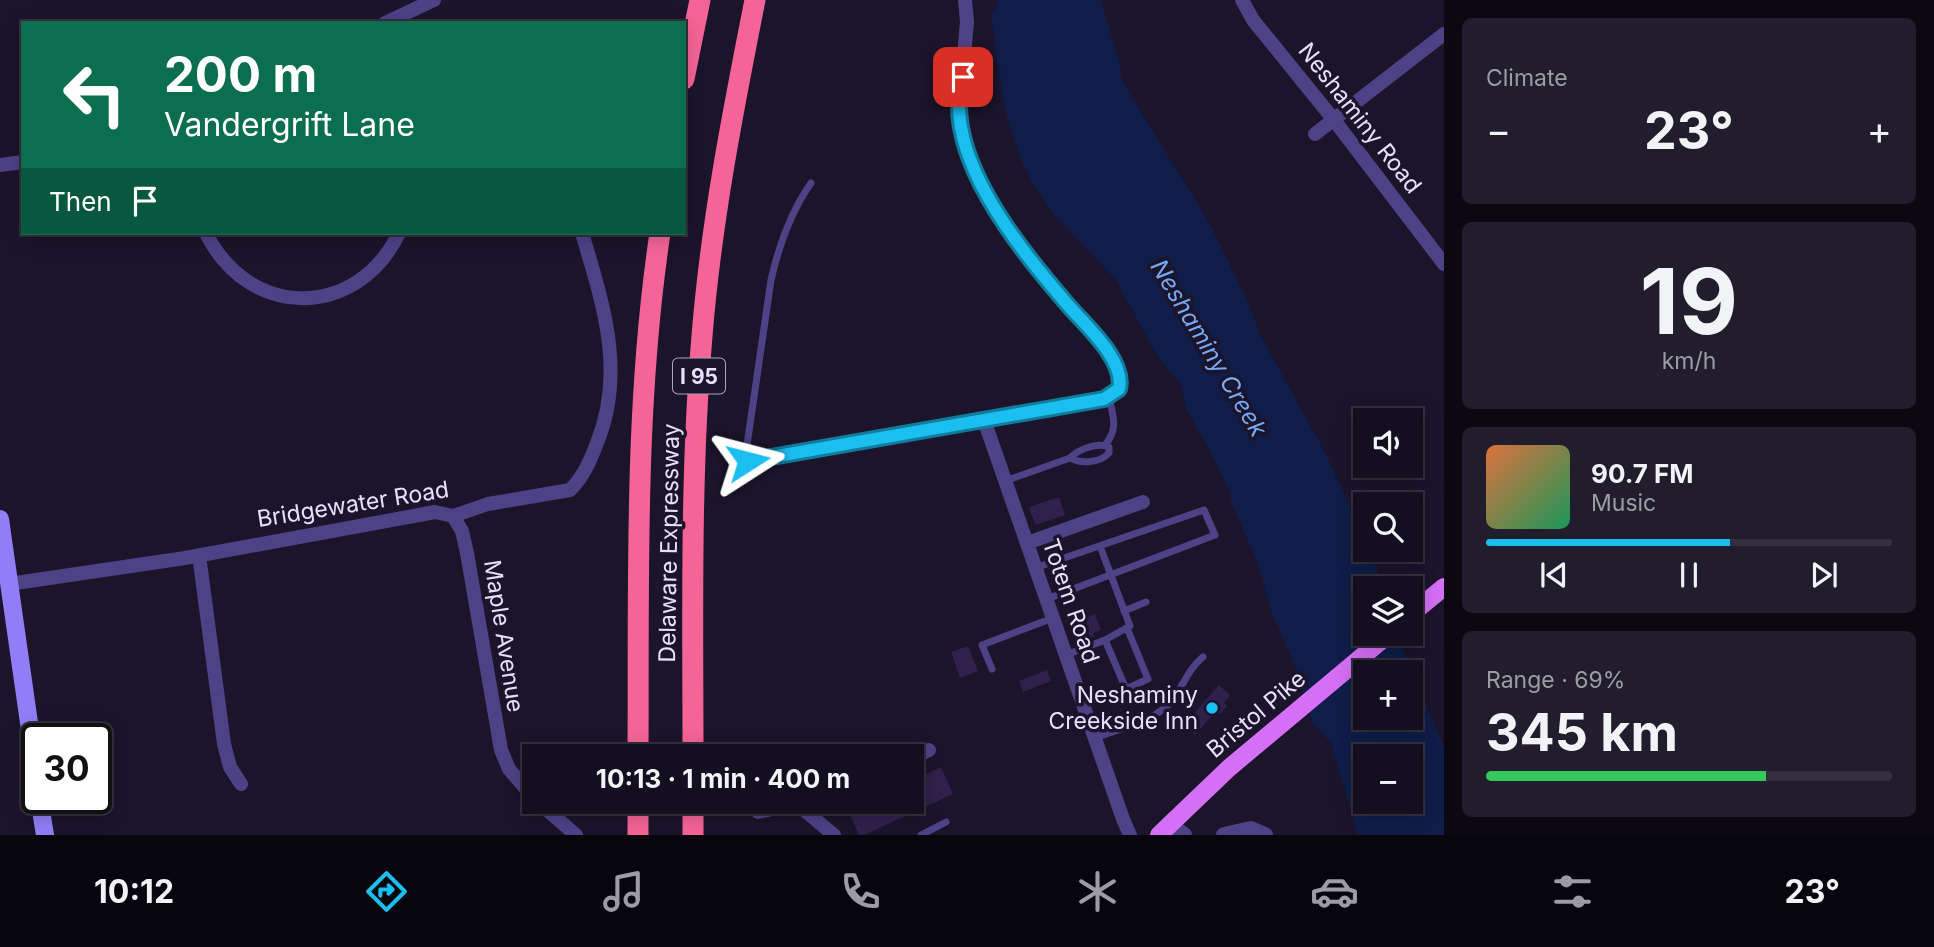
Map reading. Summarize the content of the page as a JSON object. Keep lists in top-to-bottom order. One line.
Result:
{"streets":{"highway":["I 95","Delaware Expressway"],"main road":["Bristol Pike"],"street":["Neshaminy Road","Bridgewater Road","Totem Road","Maple Avenue"]},"crossings":[["Bridgewater Road","Maple Avenue"]],"water":["Neshaminy Creek"],"places":["Neshaminy Creekside Inn"],"page":{"tile":["Climate",["19","km/h"],["Range · 69%","345 km"]],"turn":["200 m","Vandergrift Lane"],"heat":["−","23°","+"],"then":"Then","map_buttons":["+","−"],"song":["90.7 FM","Music"],"limit":"30","trip":"10:13 · 1 min · 400 m","tabs":["10:12","23°"]}}
